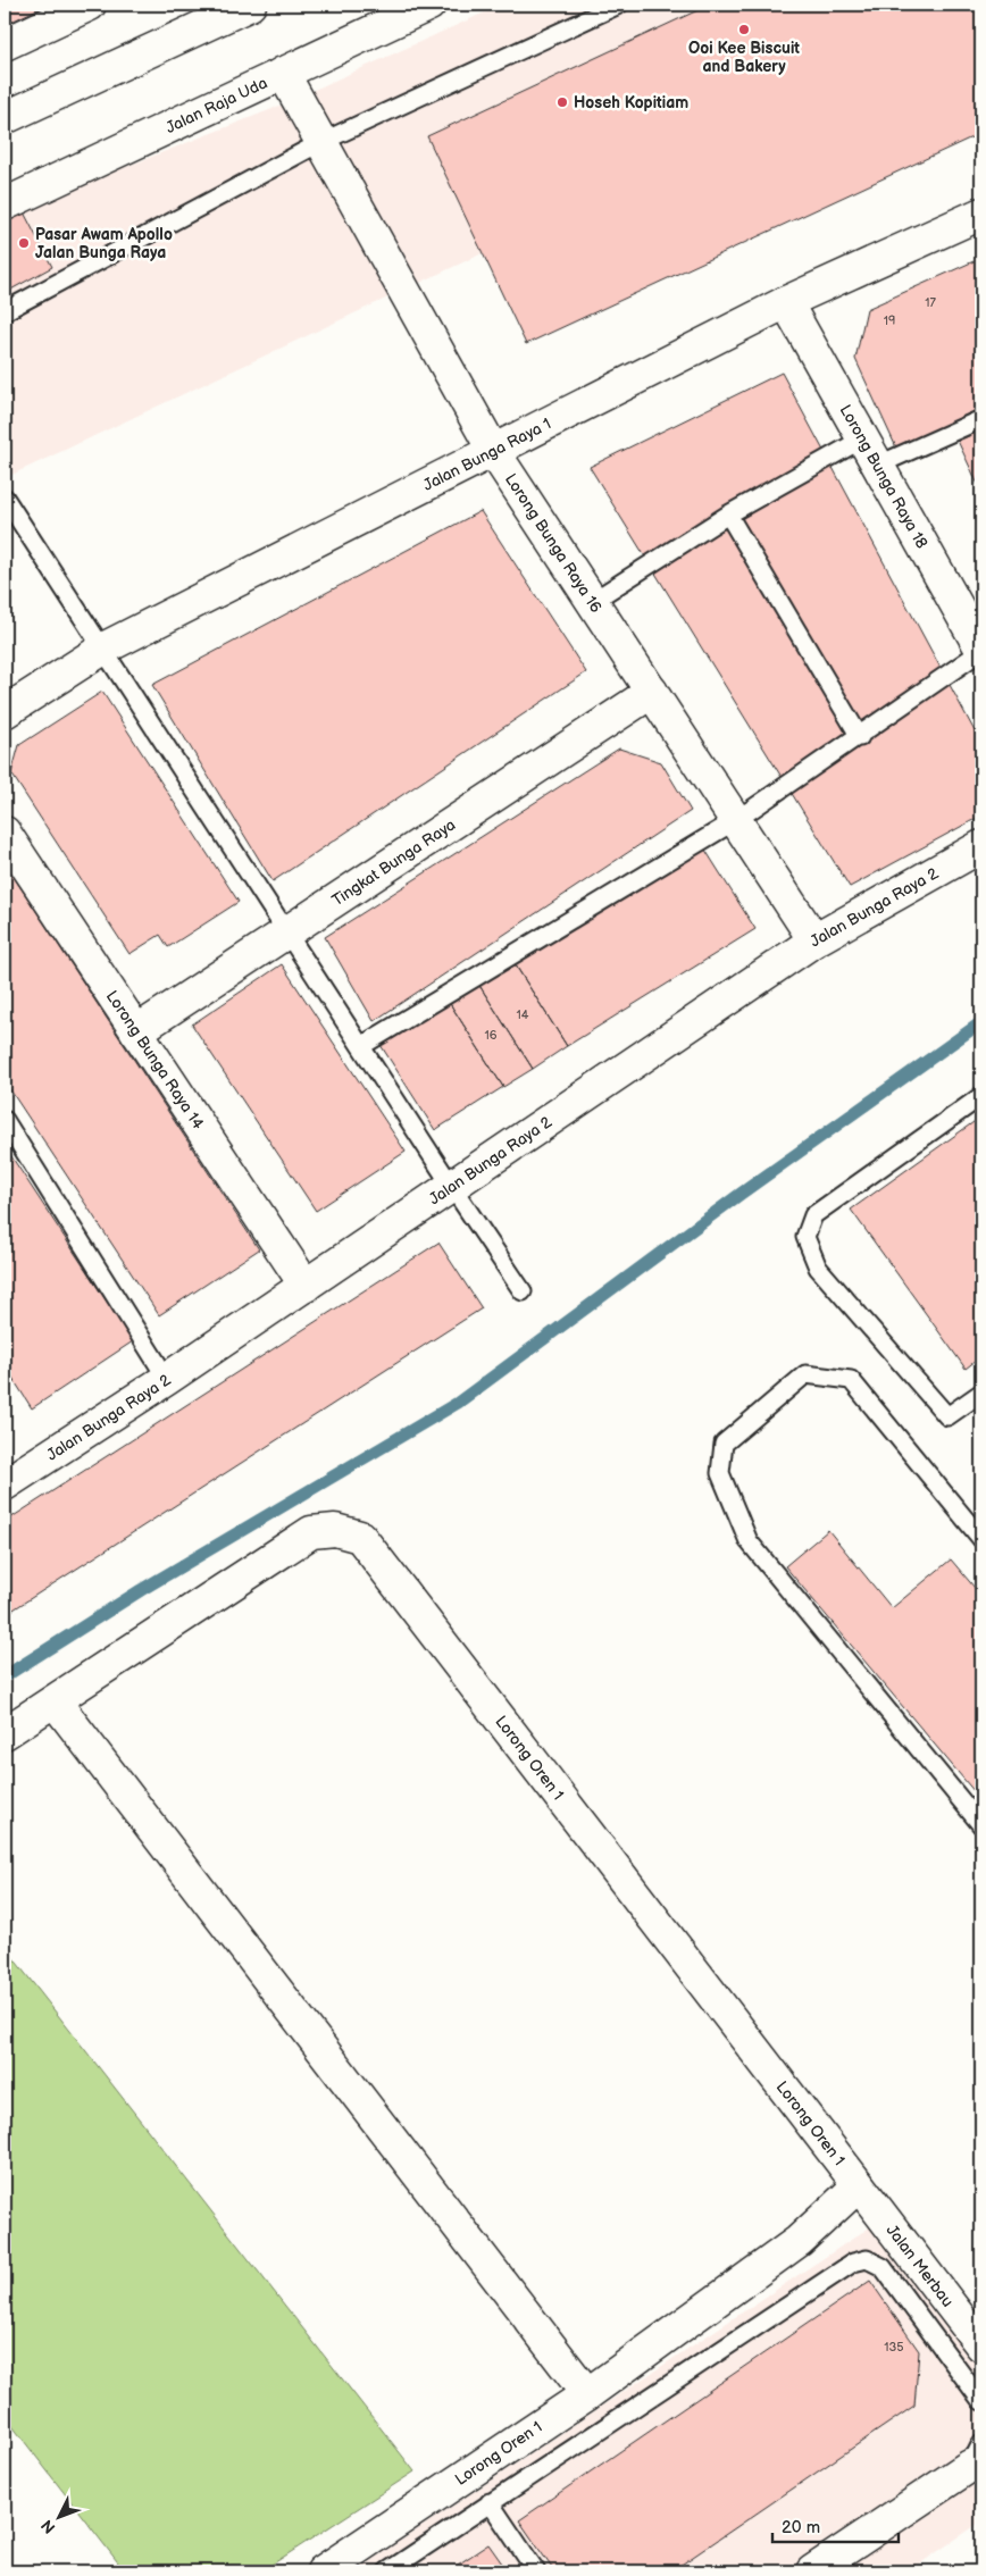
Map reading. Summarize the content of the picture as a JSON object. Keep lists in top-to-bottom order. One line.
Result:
{"streets":{"street":["Jalan Raja Uda","Jalan Bunga Raya 1","Lorong Bunga Raya 18","Lorong Bunga Raya 16","Tingkat Bunga Raya","Jalan Bunga Raya 2","Lorong Bunga Raya 14","Lorong Oren 1","Jalan Merbau"]},"crossings":[["Jalan Raja Uda","Lorong Bunga Raya 16"],["Jalan Bunga Raya 1","Lorong Bunga Raya 18"],["Jalan Bunga Raya 1","Lorong Bunga Raya 16"],["Lorong Bunga Raya 16","Tingkat Bunga Raya"],["Lorong Bunga Raya 16","Jalan Bunga Raya 2"],["Tingkat Bunga Raya","Lorong Bunga Raya 14"],["Jalan Bunga Raya 2","Lorong Bunga Raya 14"],["Lorong Oren 1","Jalan Merbau"]],"places":["Ooi Kee Biscuit and Bakery","Hoseh Kopitiam","Pasar Awam Apollo Jalan Bunga Raya"],"house_numbers":["17","19","14","16","135"],"scale_bar":"20 m","north":"bottom left"}
